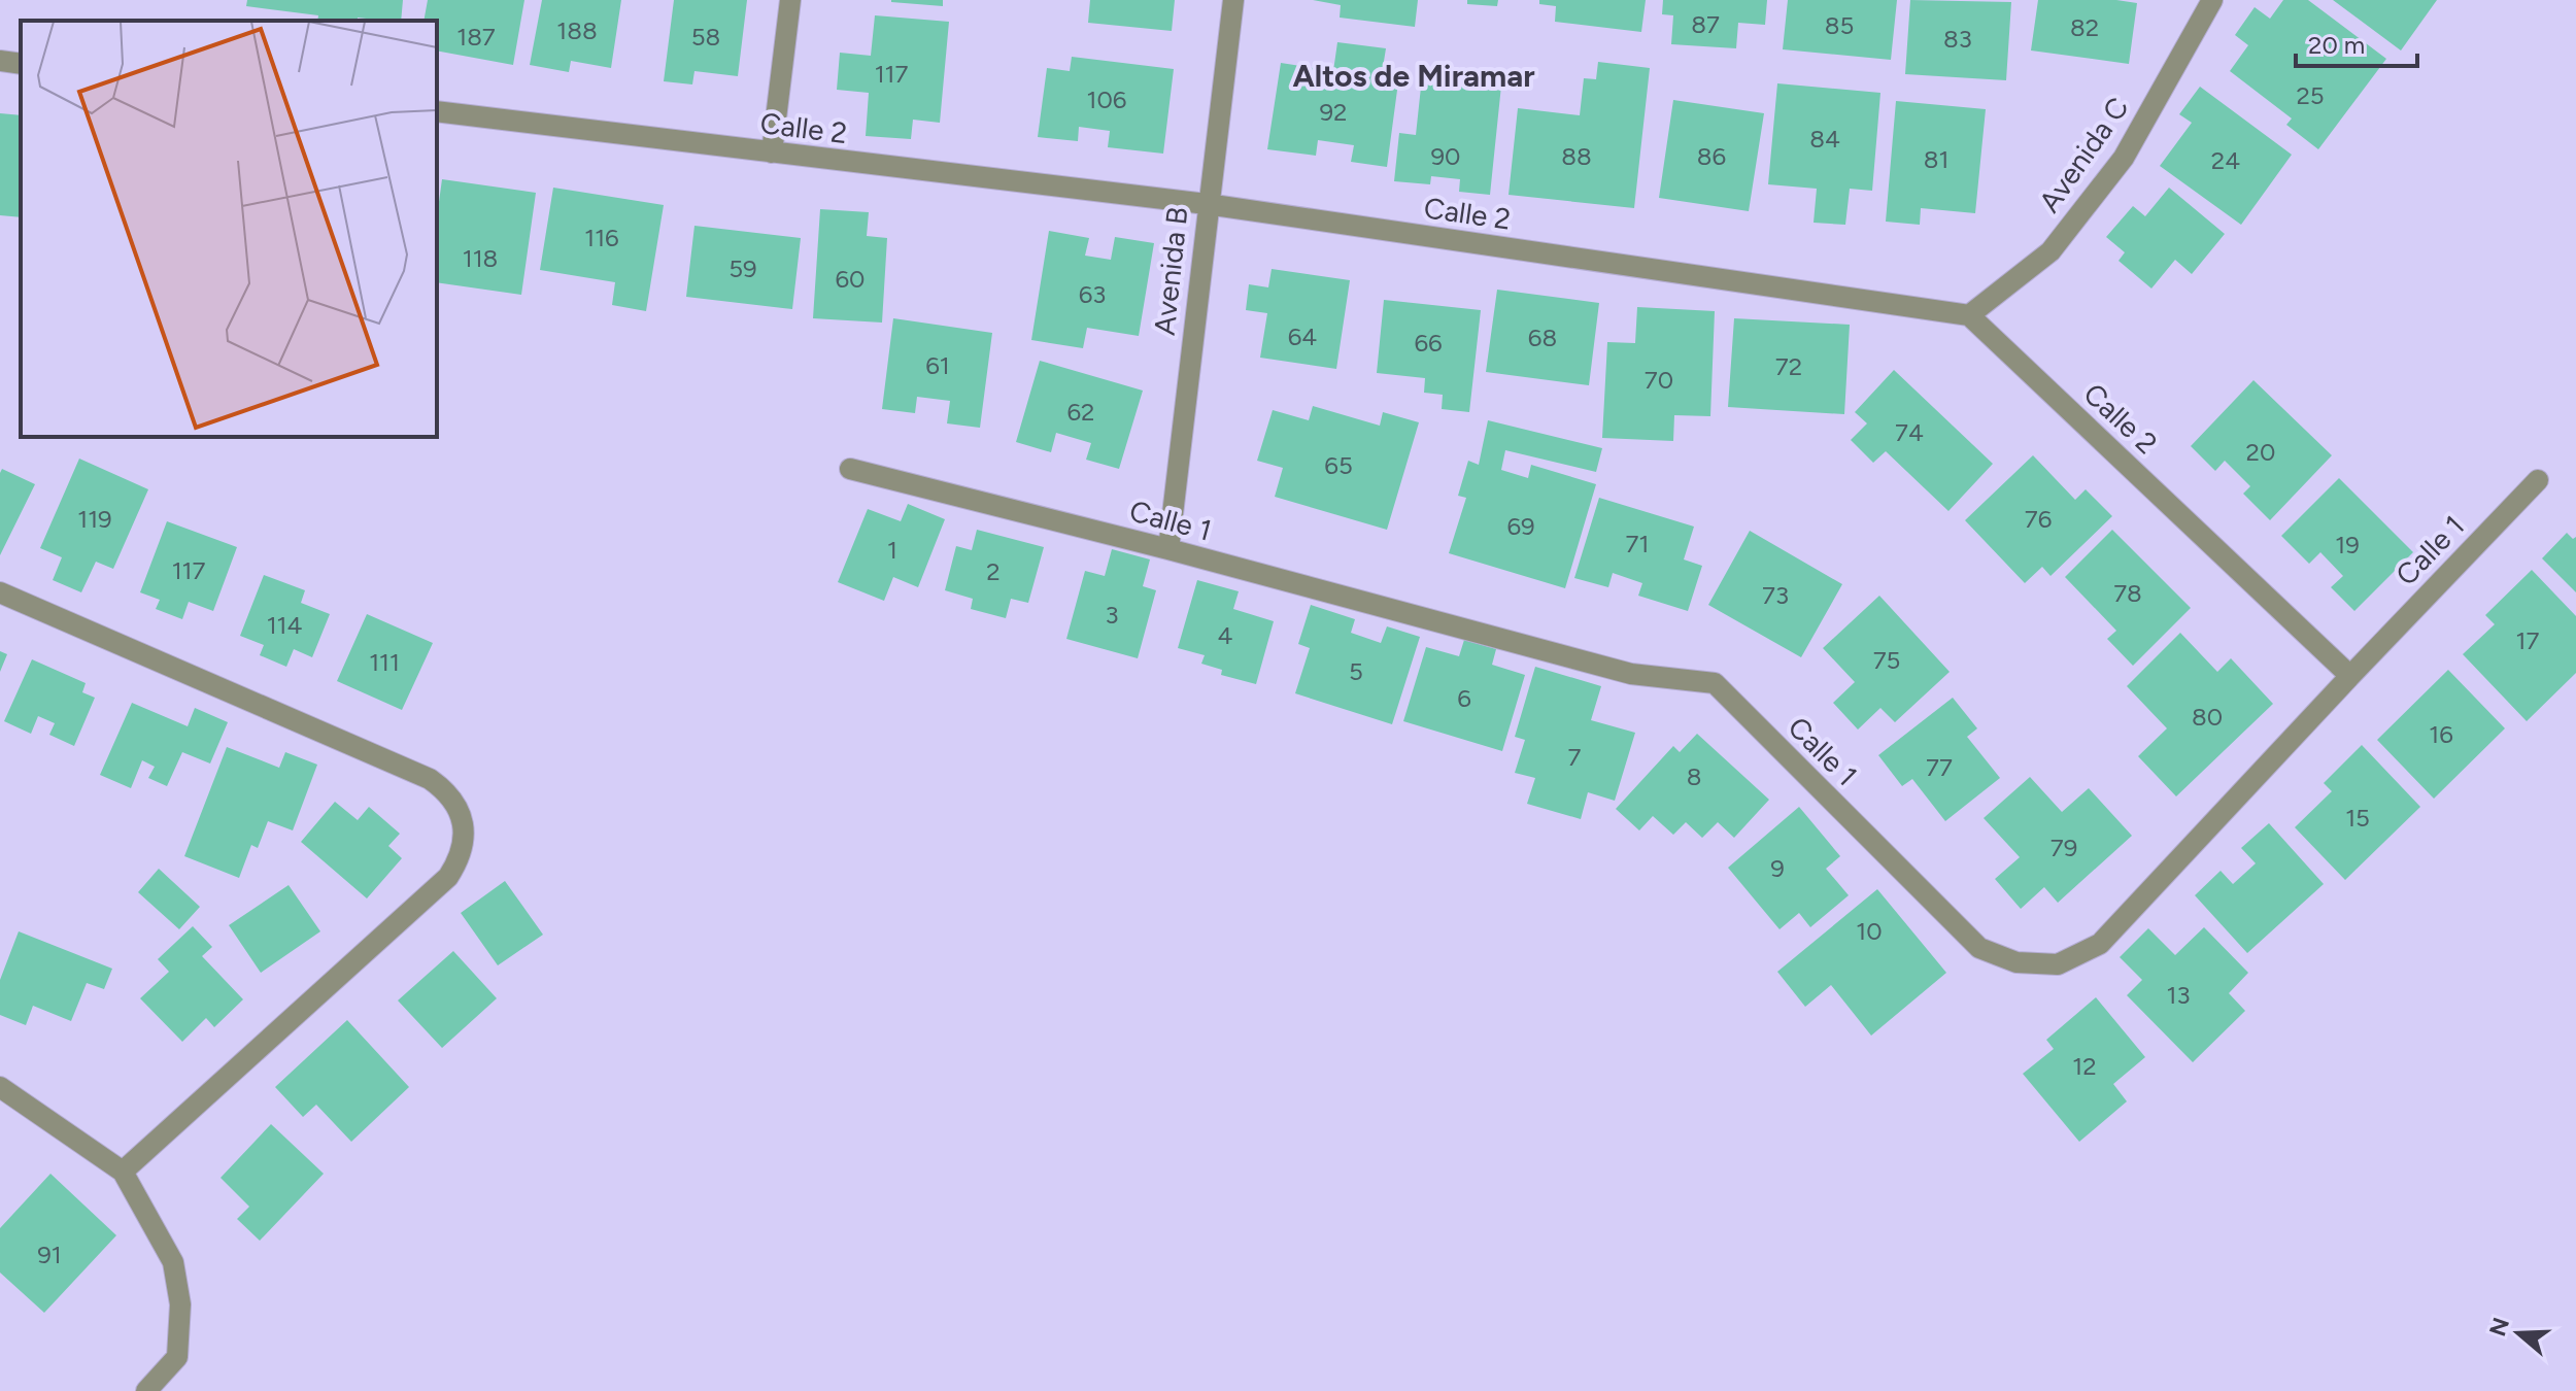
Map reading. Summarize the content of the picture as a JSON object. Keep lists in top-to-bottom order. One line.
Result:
{"streets":{"street":["Calle 2","Avenida C","Avenida B","Calle 1"]},"crossings":[["Calle 2","Avenida C"],["Calle 2","Avenida B"],["Calle 2","Calle 1"],["Avenida B","Calle 1"]],"districts":["Altos de Miramar"],"house_numbers":["87","85","82","188","187","58","83","117","25","106","92","84","90","88","86","81","24","116","118","59","60","63","64","68","66","61","72","70","62","74","20","65","119","76","69","71","19","1","117","2","78","73","3","114","4","17","75","111","5","6","80","16","7","77","8","15","79","9","10","13","12","91"],"scale_bar":"20 m","north":"left"}
